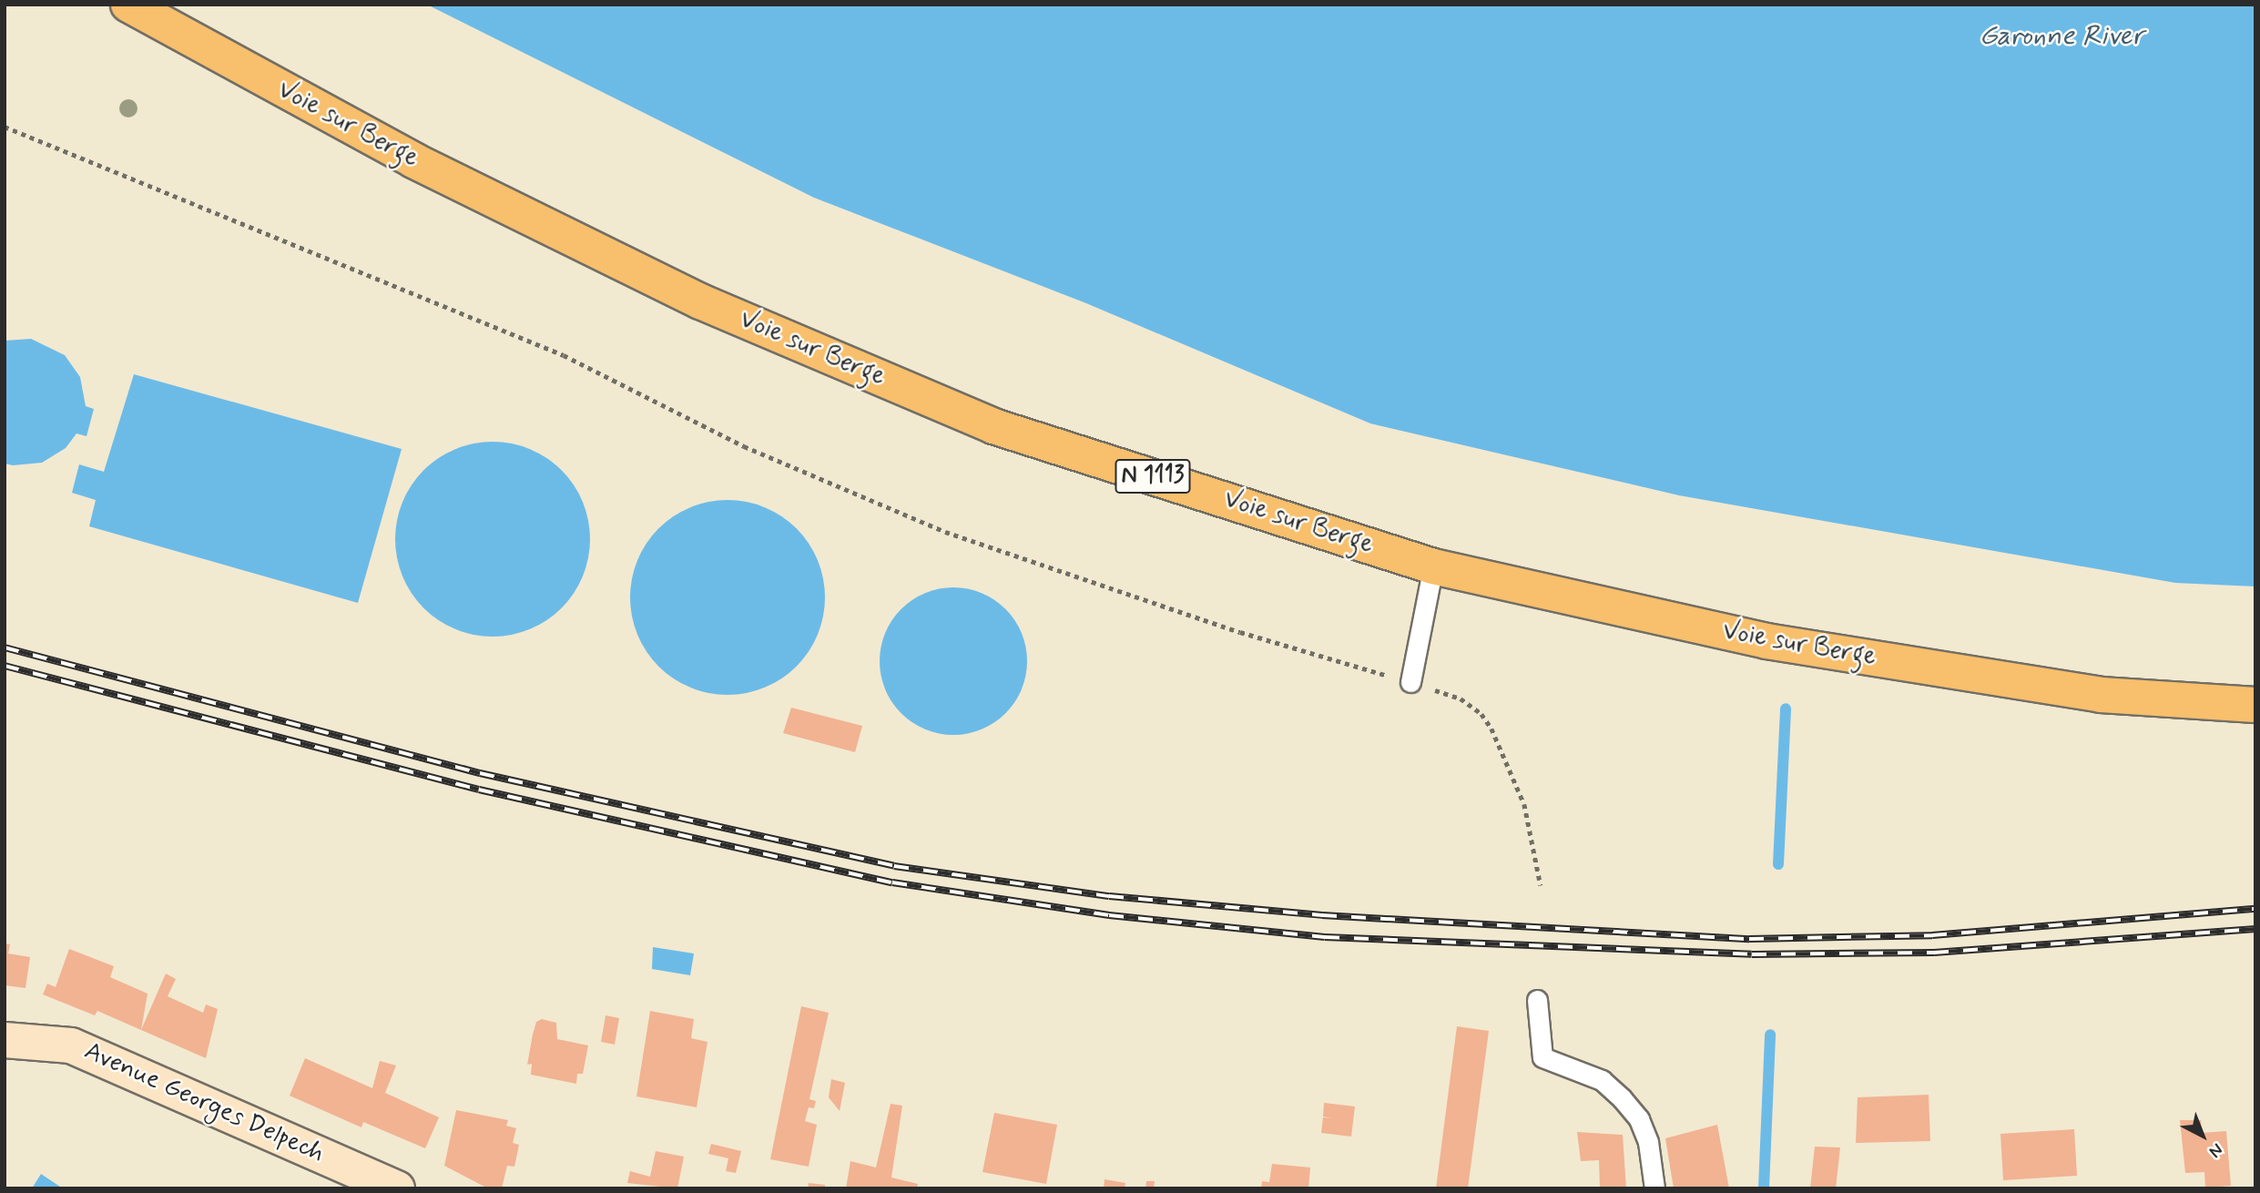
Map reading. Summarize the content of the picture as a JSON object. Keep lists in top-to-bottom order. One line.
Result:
{"streets":{"main road":["Voie sur Berge","N 1113","Avenue Georges Delpech"]},"water":["Garonne River"],"north":"bottom right"}
